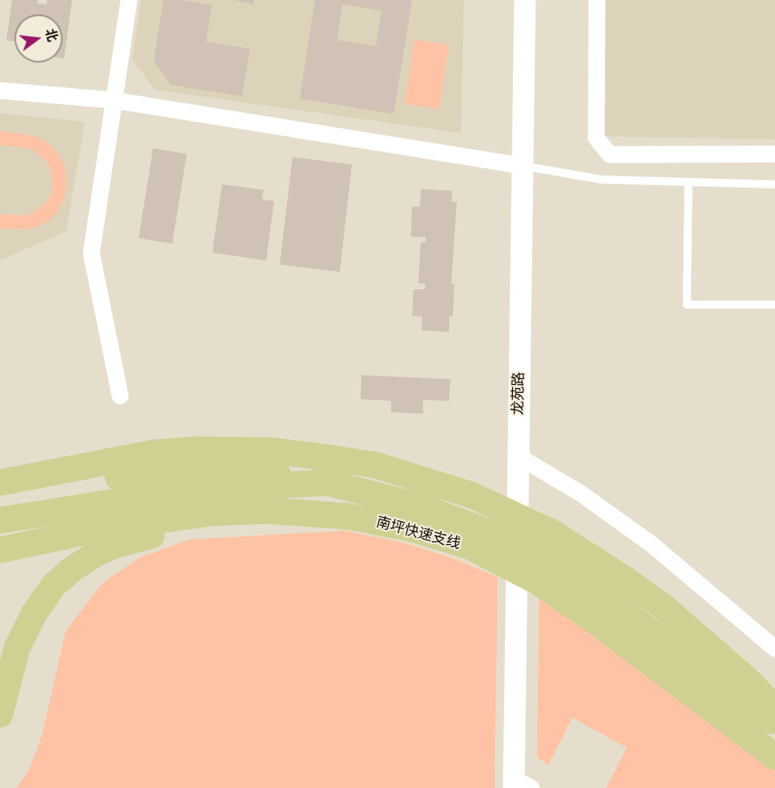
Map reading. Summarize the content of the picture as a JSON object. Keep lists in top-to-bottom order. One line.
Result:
{"streets":{"highway":["南坪快速支线"],"street":["龙苑路"]},"north":"right"}
